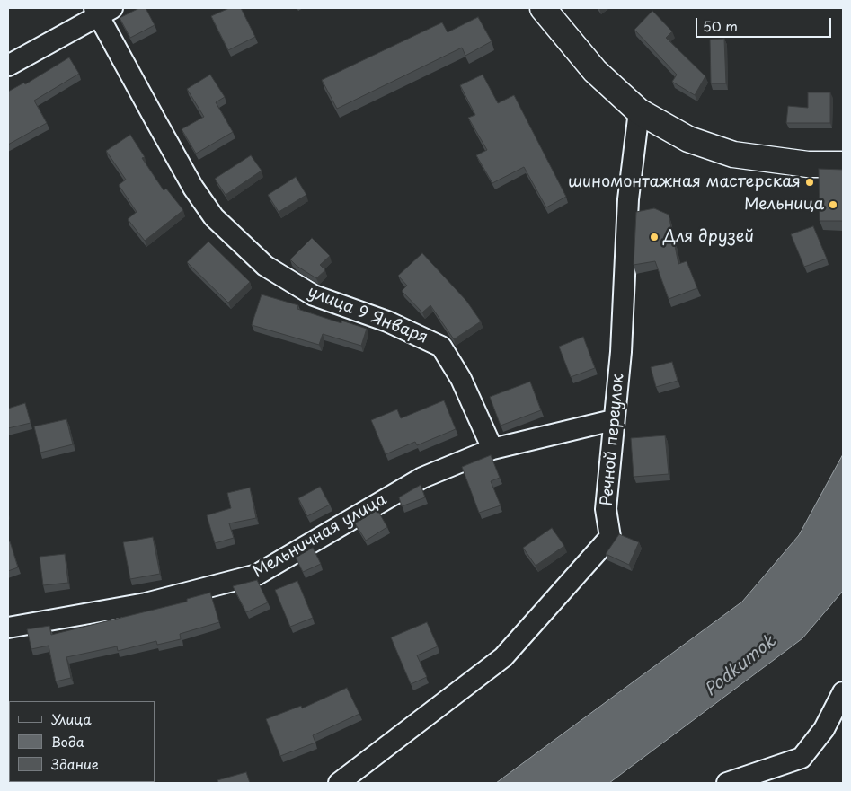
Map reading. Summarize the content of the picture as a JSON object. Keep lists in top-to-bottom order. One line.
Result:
{"streets":{"street":["улица 9 Января","Речной переулок","Мельничная улица"]},"crossings":[["улица 9 Января","Мельничная улица"]],"water":["Podkumok"],"places":["шиномонтажная мастерская","Мельница","Для друзей"],"legend":["Улица","Вода","Здание"],"scale_bar":"50 m"}
